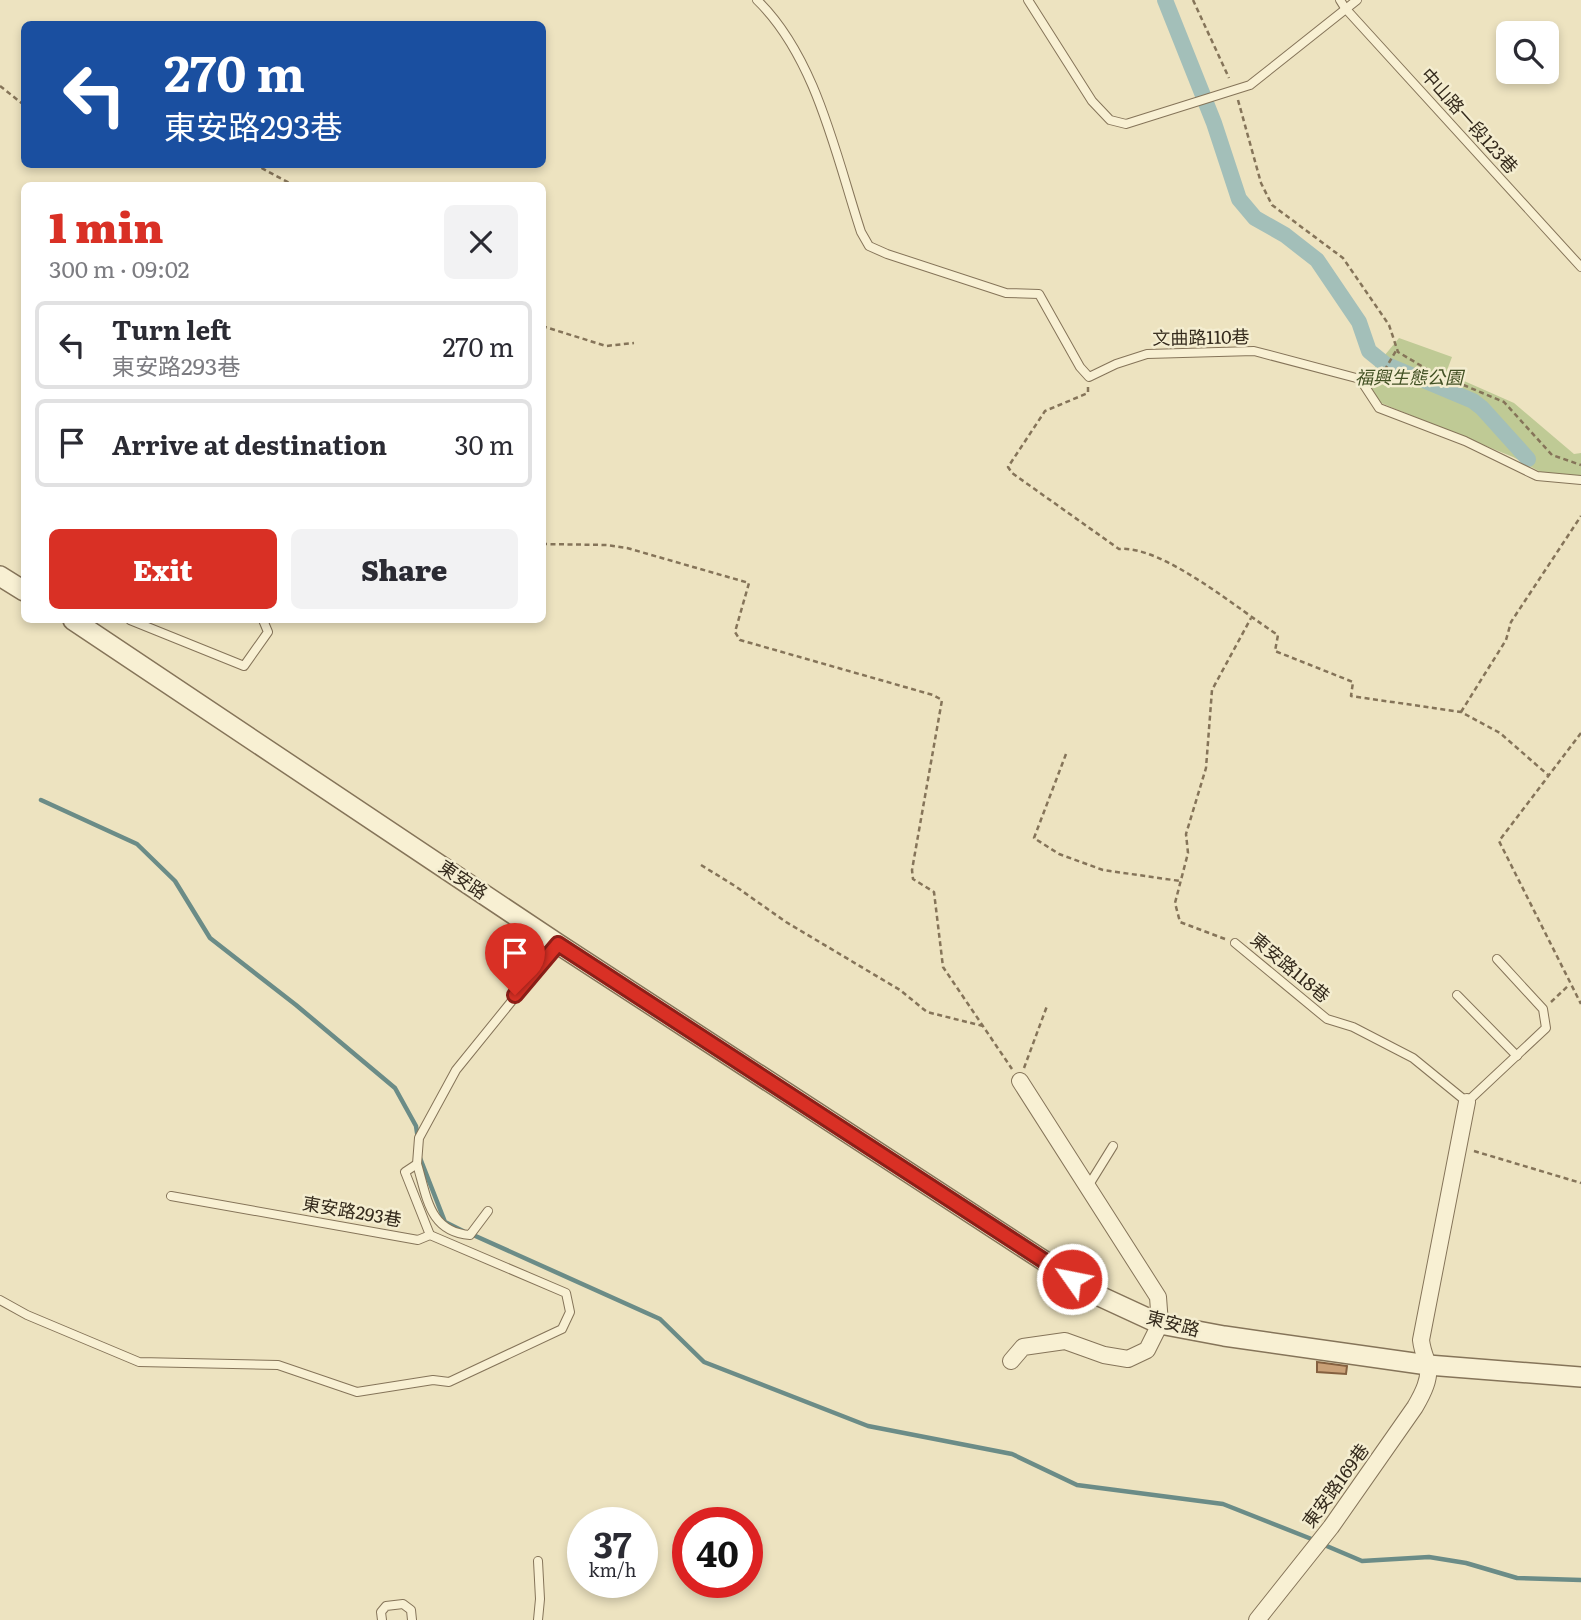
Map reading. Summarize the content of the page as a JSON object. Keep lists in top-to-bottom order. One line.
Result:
{"streets":{"street":["東安路","東安路169巷"],"lane":["中山路一段123巷","文曲路110巷","東安路118巷","東安路293巷"]},"crossings":[["東安路","東安路293巷"],["東安路","東安路169巷"]],"parks":["福興生態公園"],"page":{"turn":["270 m","東安路293巷"],"heading":["1 min","300 m · 09:02"],"list":[{"name":"Turn left","note":"東安路293巷","value":"270 m"},{"name":"Arrive at destination","value":"30 m"}],"buttons":["Exit","Share"],"speed":"37 km/h","limit":"40"}}
